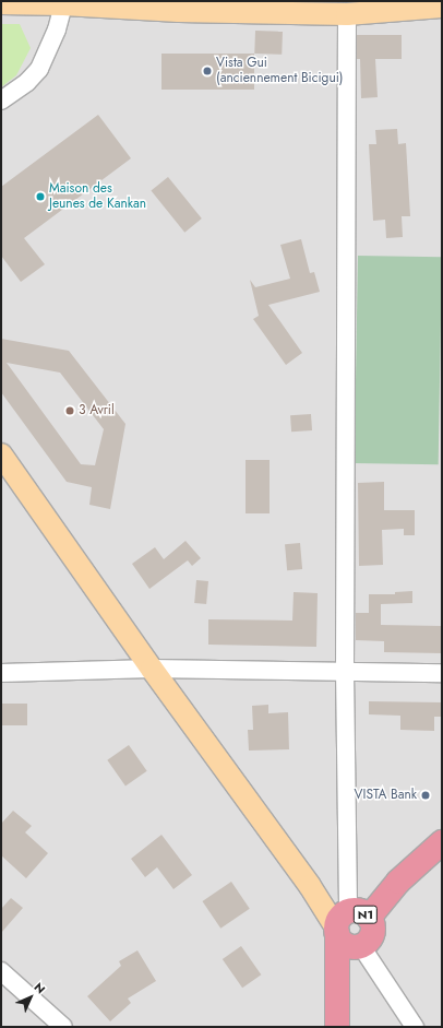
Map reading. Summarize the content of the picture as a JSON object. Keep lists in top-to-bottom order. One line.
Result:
{"streets":{"highway":["N1"]},"places":["Vista Gui (anciennement Bicigui)","Maison des Jeunes de Kankan","3 Avril","VISTA Bank"],"north":"top right"}
